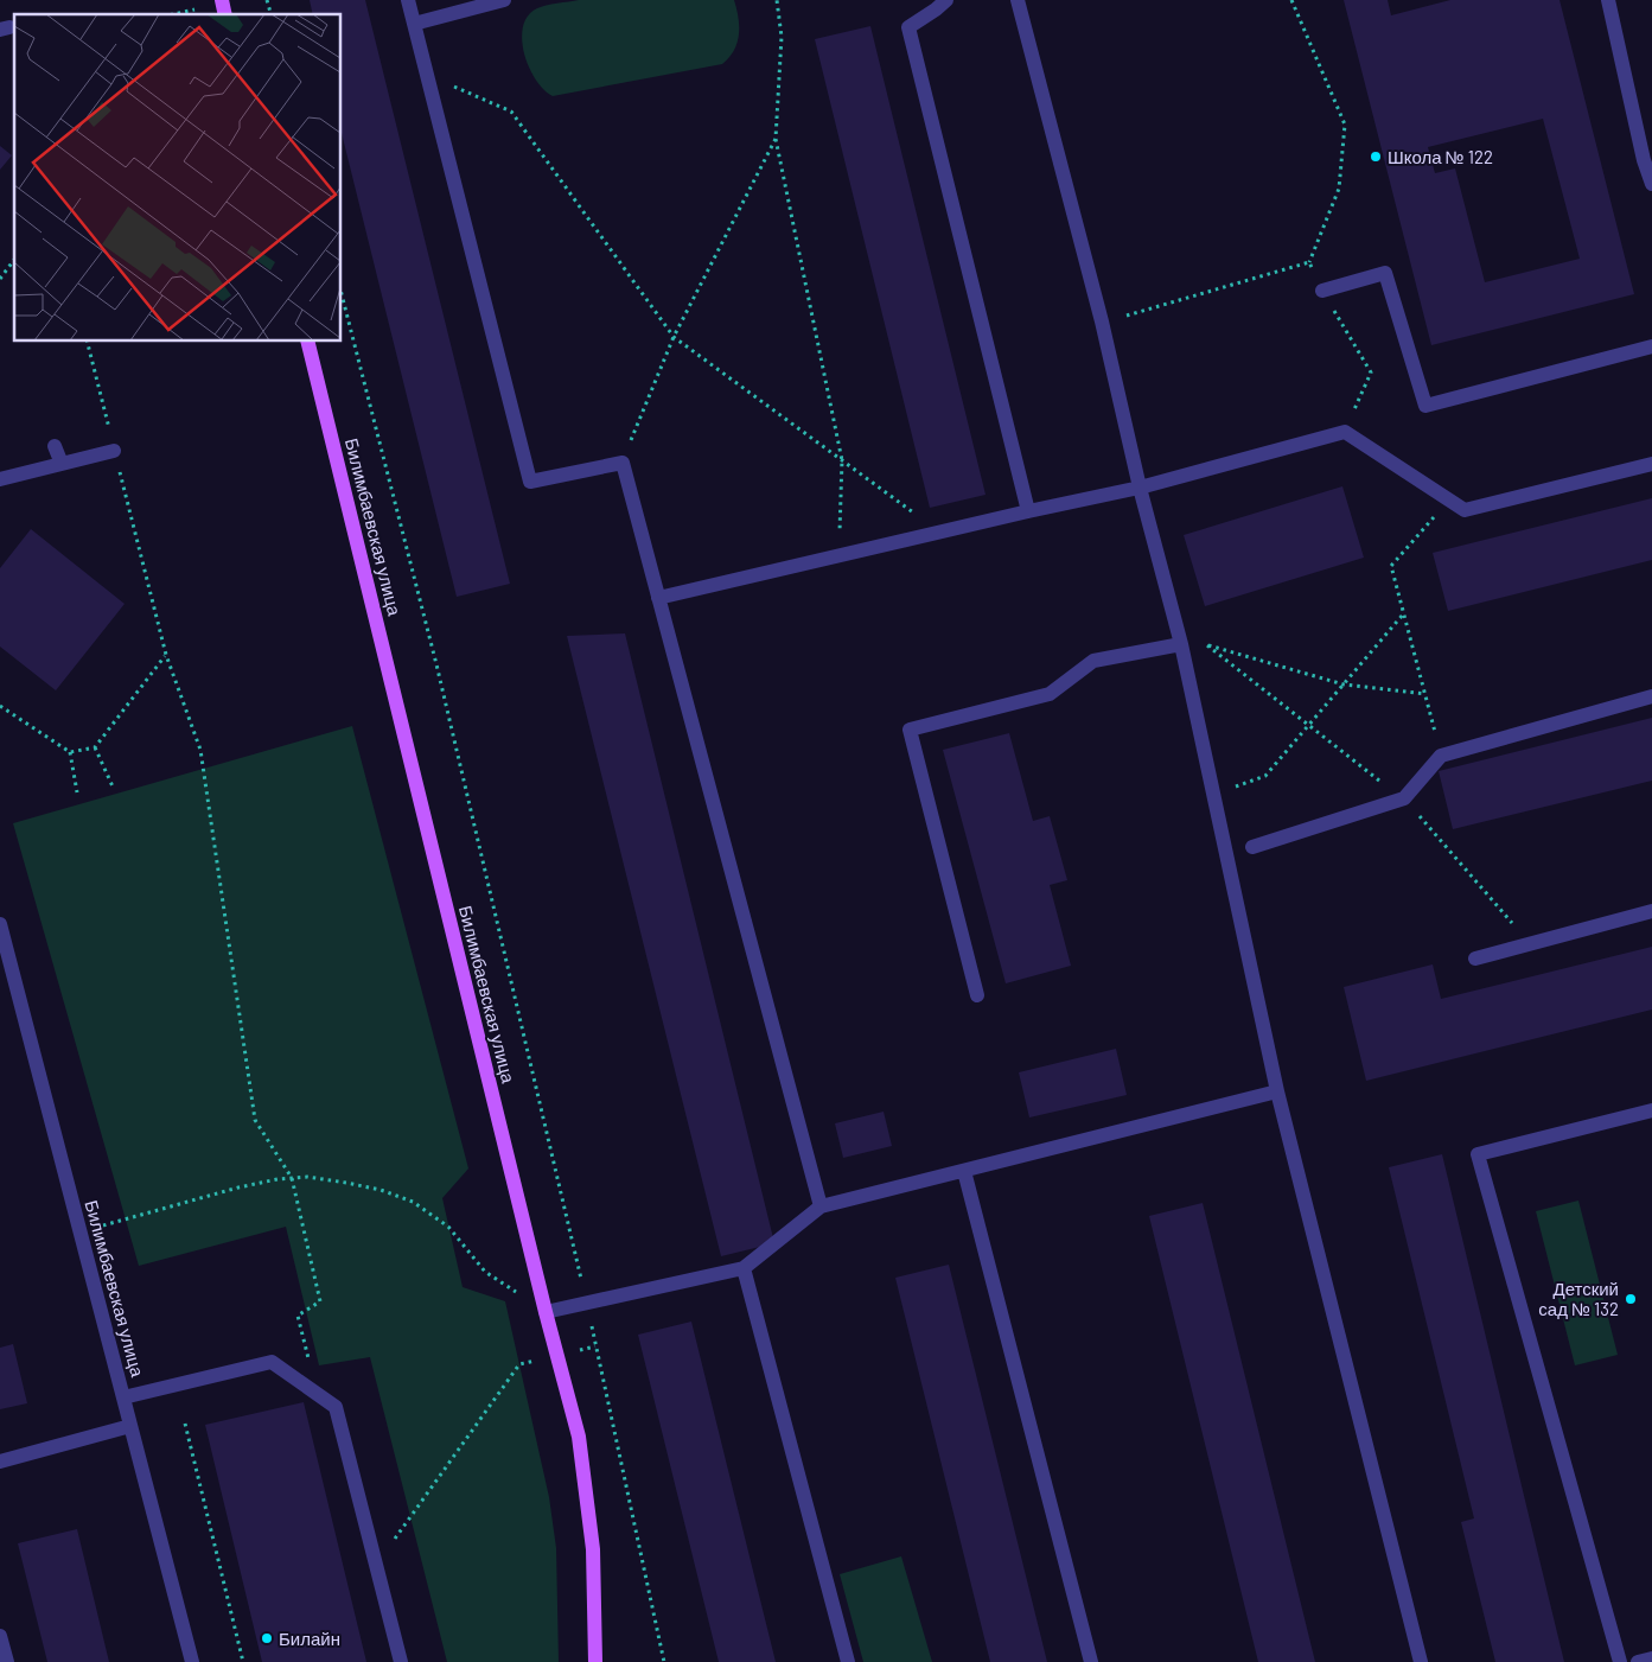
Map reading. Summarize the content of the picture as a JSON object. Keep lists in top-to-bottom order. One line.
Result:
{"streets":{"main road":["Билимбаевская улица"]},"places":["Школа № 122","Детский сад № 132","Билайн"]}
